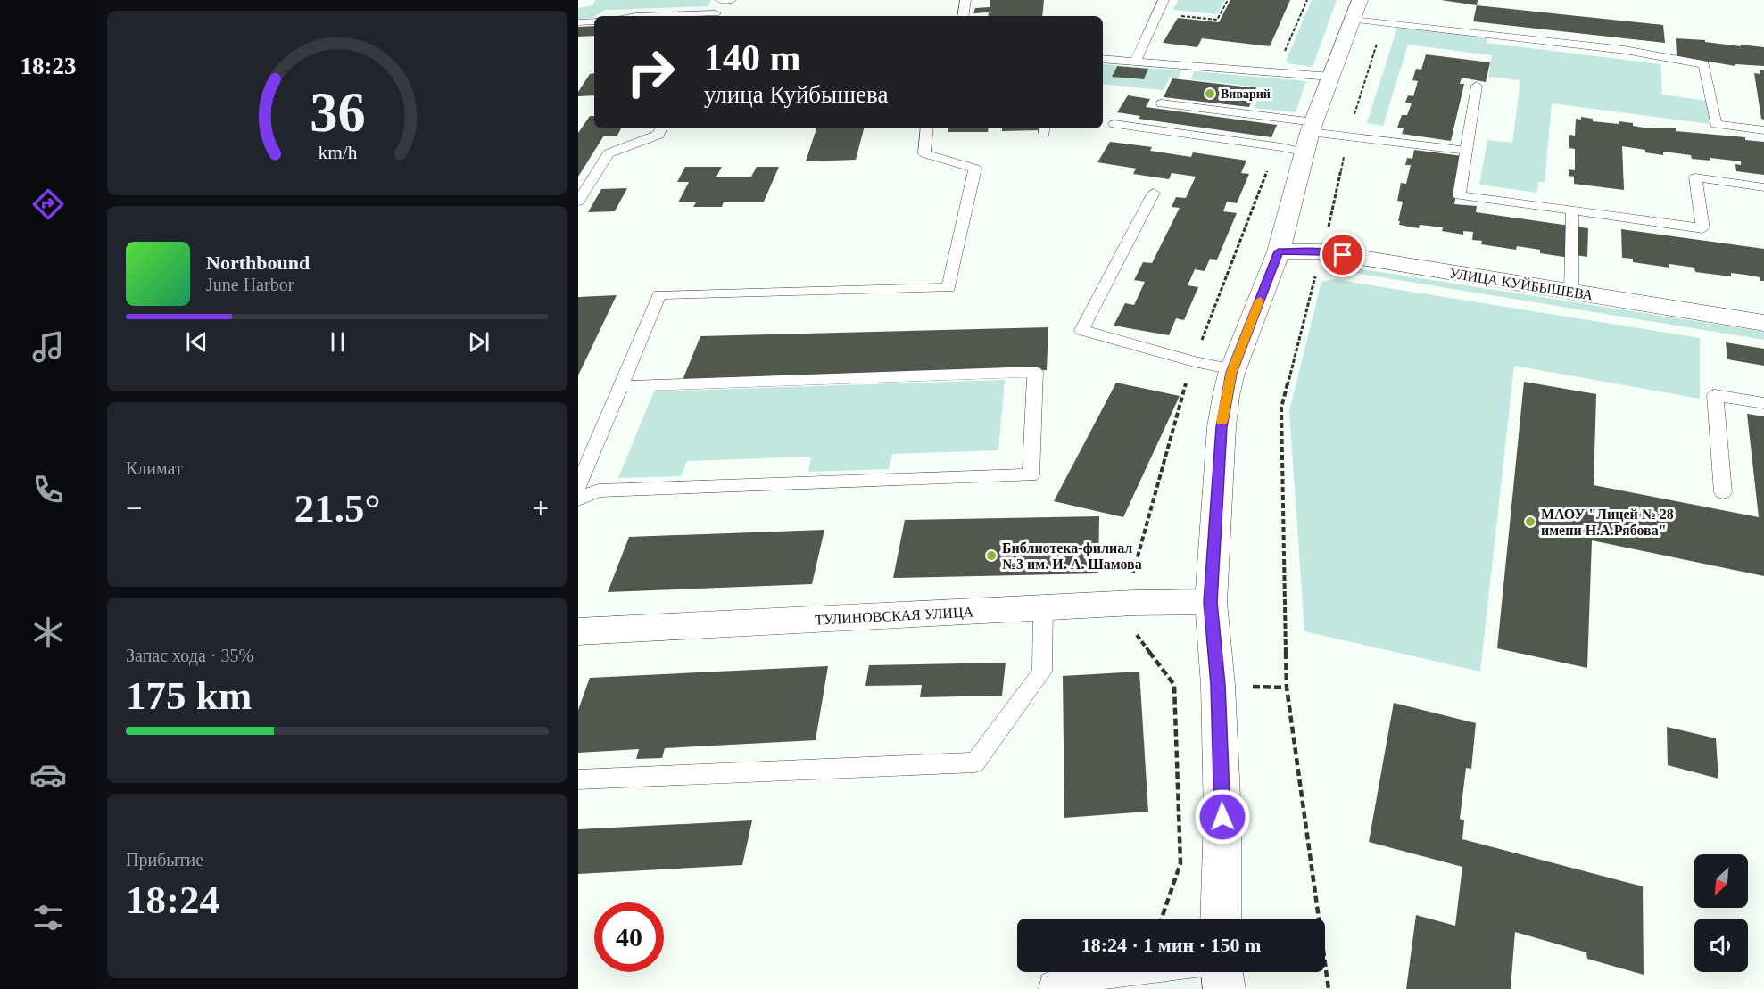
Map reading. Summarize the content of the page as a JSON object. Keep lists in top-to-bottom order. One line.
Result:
{"streets":{"street":["УЛИЦА КУЙБЫШЕВА","ТУЛИНОВСКАЯ УЛИЦА"]},"places":["Виварий","МАОУ \"Лицей № 28 имени Н.А.Рябова\"","Библиотека-филиал №3 им. И. А. Шамова"],"north":"bottom left","page":{"tabs":"18:23","turn":["140 m","улица Куйбышева"],"song":["Northbound","June Harbor"],"tile":["Климат",["Запас хода · 35%","175 km"],["Прибытие","18:24"]],"heat":["−","21.5°","+"],"limit":"40","trip":"18:24 · 1 мин · 150 m","gauge":["36","km/h"]}}
